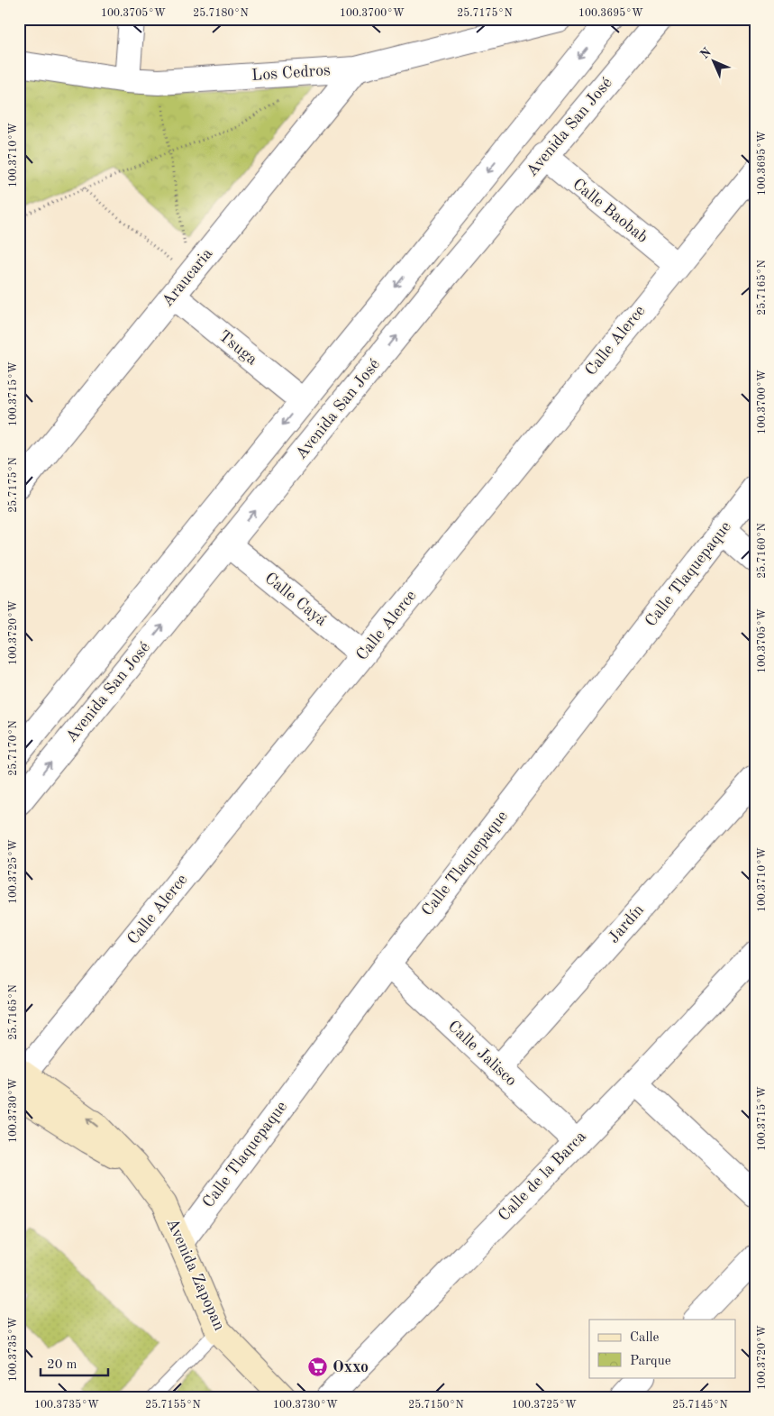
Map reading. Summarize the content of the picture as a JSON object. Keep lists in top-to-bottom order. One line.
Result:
{"streets":{"street":["Los Cedros","Avenida San José","Calle Baobab","Araucaria","Calle Alerce","Tsuga","Calle Tlaquepaque","Calle Cayá","Jardín","Calle Jalisco","Calle de la Barca","Avenida Zapopan"]},"crossings":[["Los Cedros","Araucaria"],["Avenida San José","Calle Baobab"],["Avenida San José","Tsuga"],["Avenida San José","Calle Cayá"],["Calle Baobab","Calle Alerce"],["Araucaria","Tsuga"],["Calle Alerce","Calle Cayá"],["Calle Alerce","Avenida Zapopan"],["Calle Tlaquepaque","Calle Jalisco"],["Calle Tlaquepaque","Avenida Zapopan"],["Jardín","Calle Jalisco"],["Calle Jalisco","Calle de la Barca"]],"places":{"supermarket":["Oxxo"]},"legend":["Calle","Parque"],"scale_bar":"20 m","north":"top left","coordinates":["100.3705°W","25.7180°N","100.3700°W","25.7175°N","100.3695°W","100.3710°W","25.7165°N","100.3715°W","25.7160°N","100.3720°W","25.7170°N","100.3725°W","100.3730°W","100.3735°W","25.7155°N","25.7150°N","25.7145°N"]}
